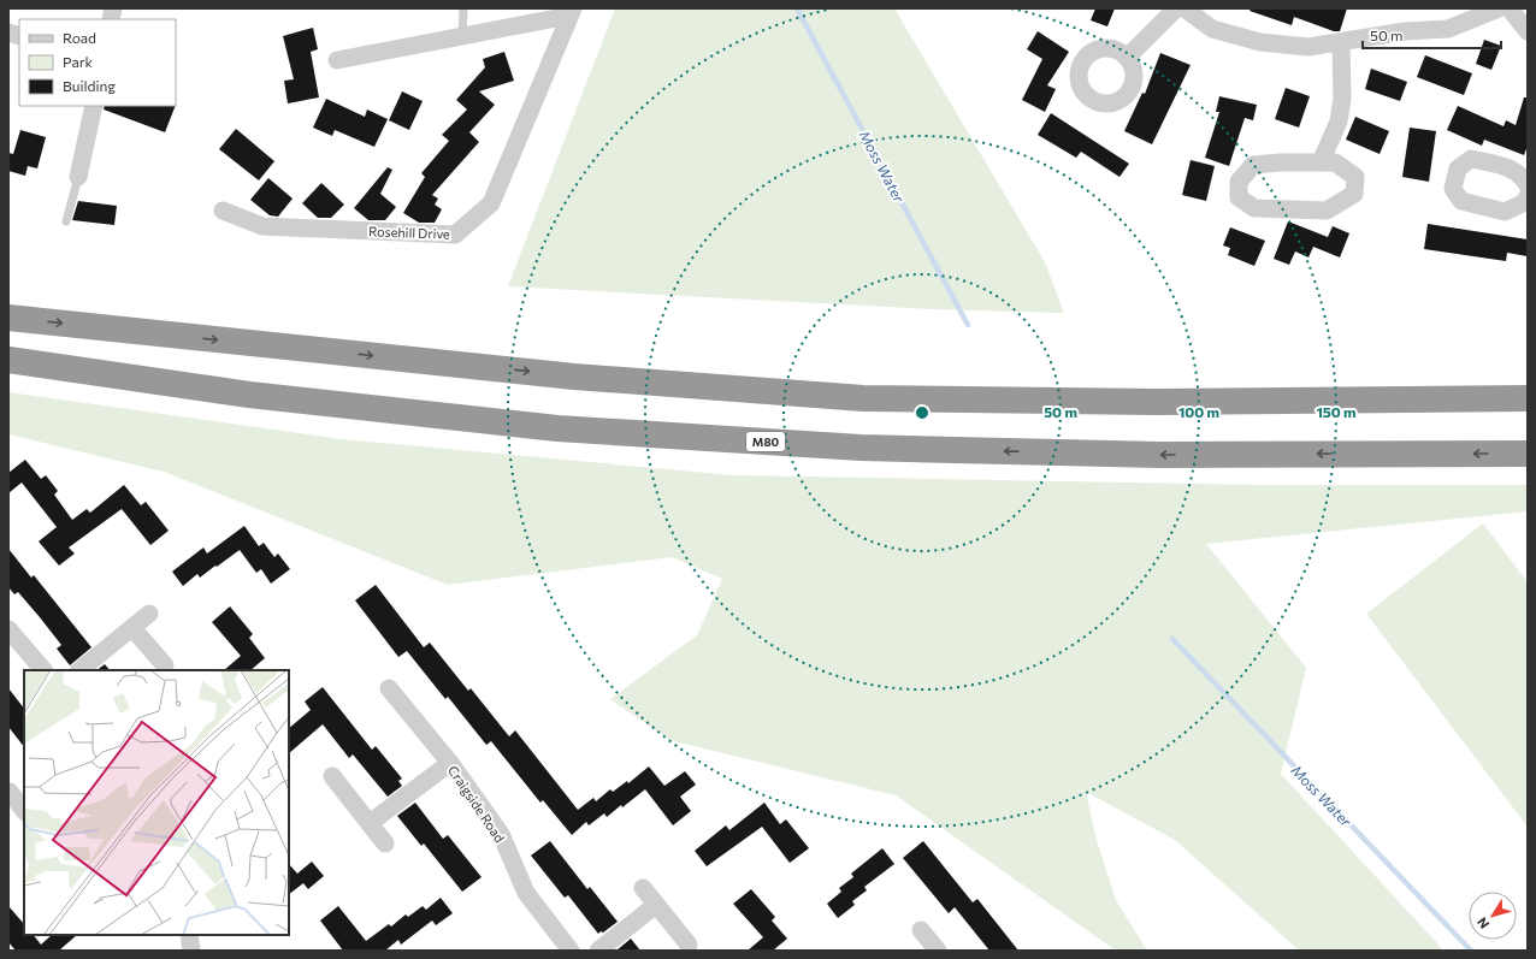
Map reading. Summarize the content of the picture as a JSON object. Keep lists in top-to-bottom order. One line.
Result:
{"streets":{"highway":["M80"],"street":["Rosehill Drive","Craigside Road"]},"water":["Moss Water"],"legend":["Road","Park","Building"],"scale_bar":"50 m","north":"bottom left","rings":["50 m","100 m","150 m"]}
